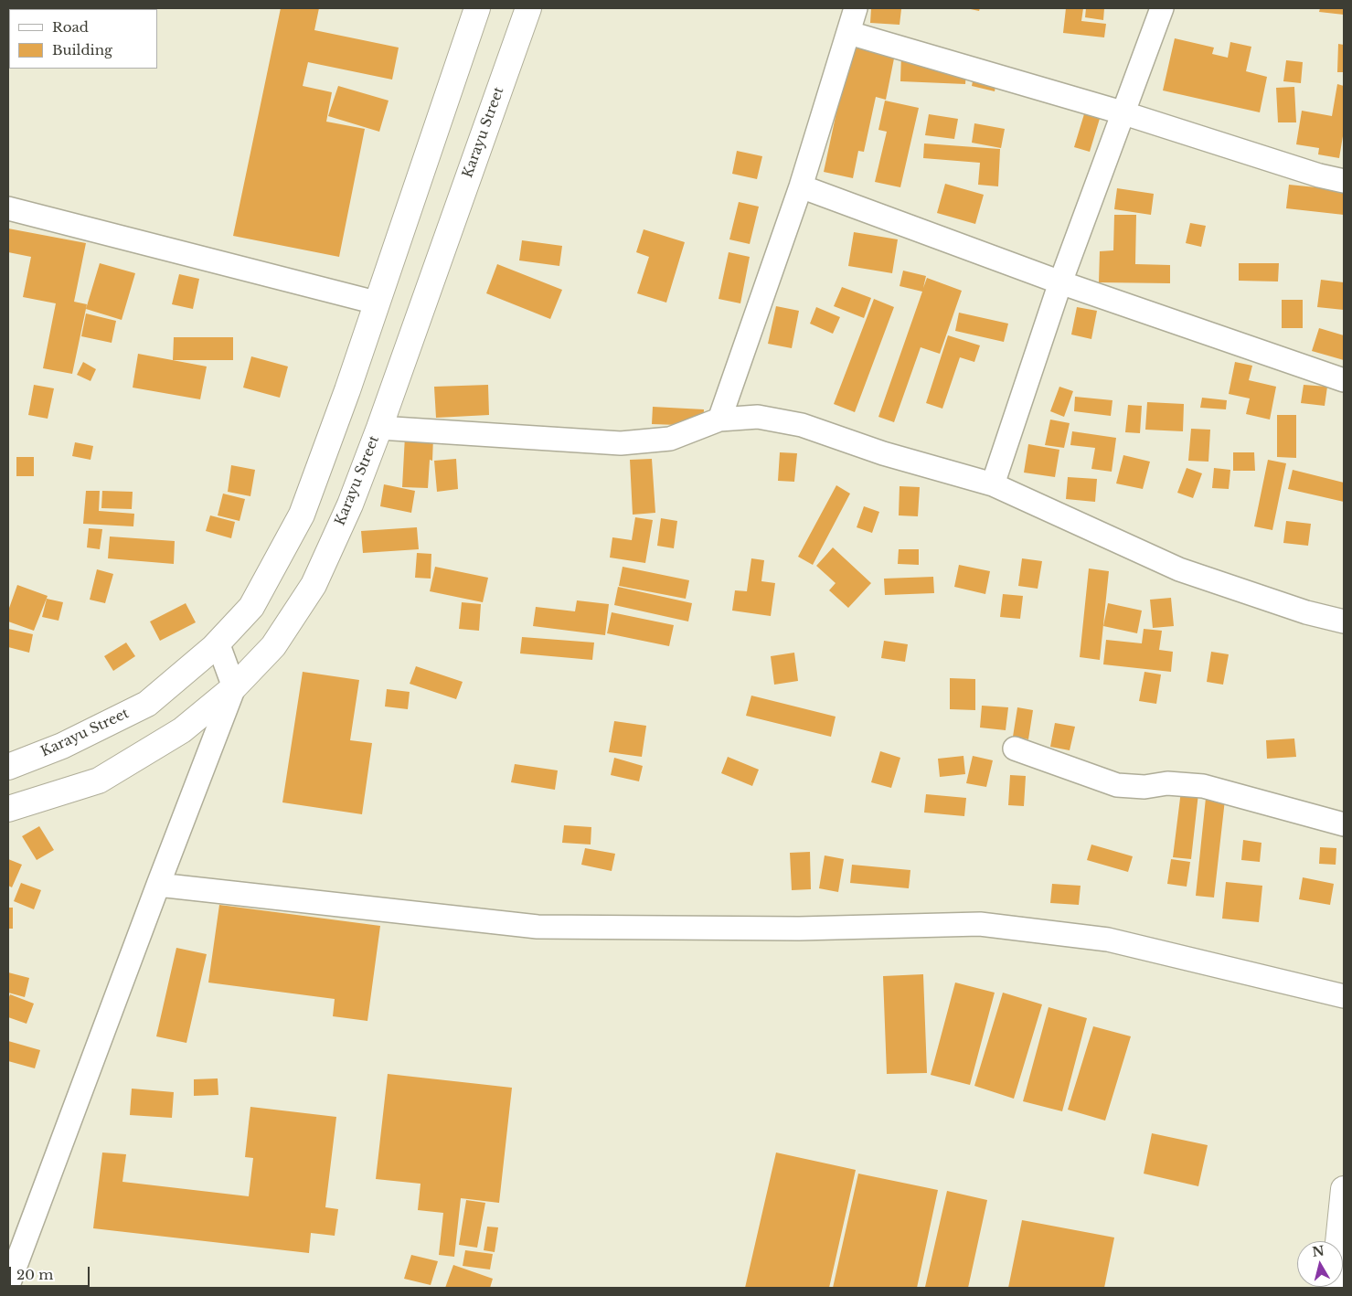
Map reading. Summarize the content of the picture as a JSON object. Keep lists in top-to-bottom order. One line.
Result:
{"streets":{"main road":["Karayu Street"]},"legend":["Road","Building"],"scale_bar":"20 m","north":"top"}
